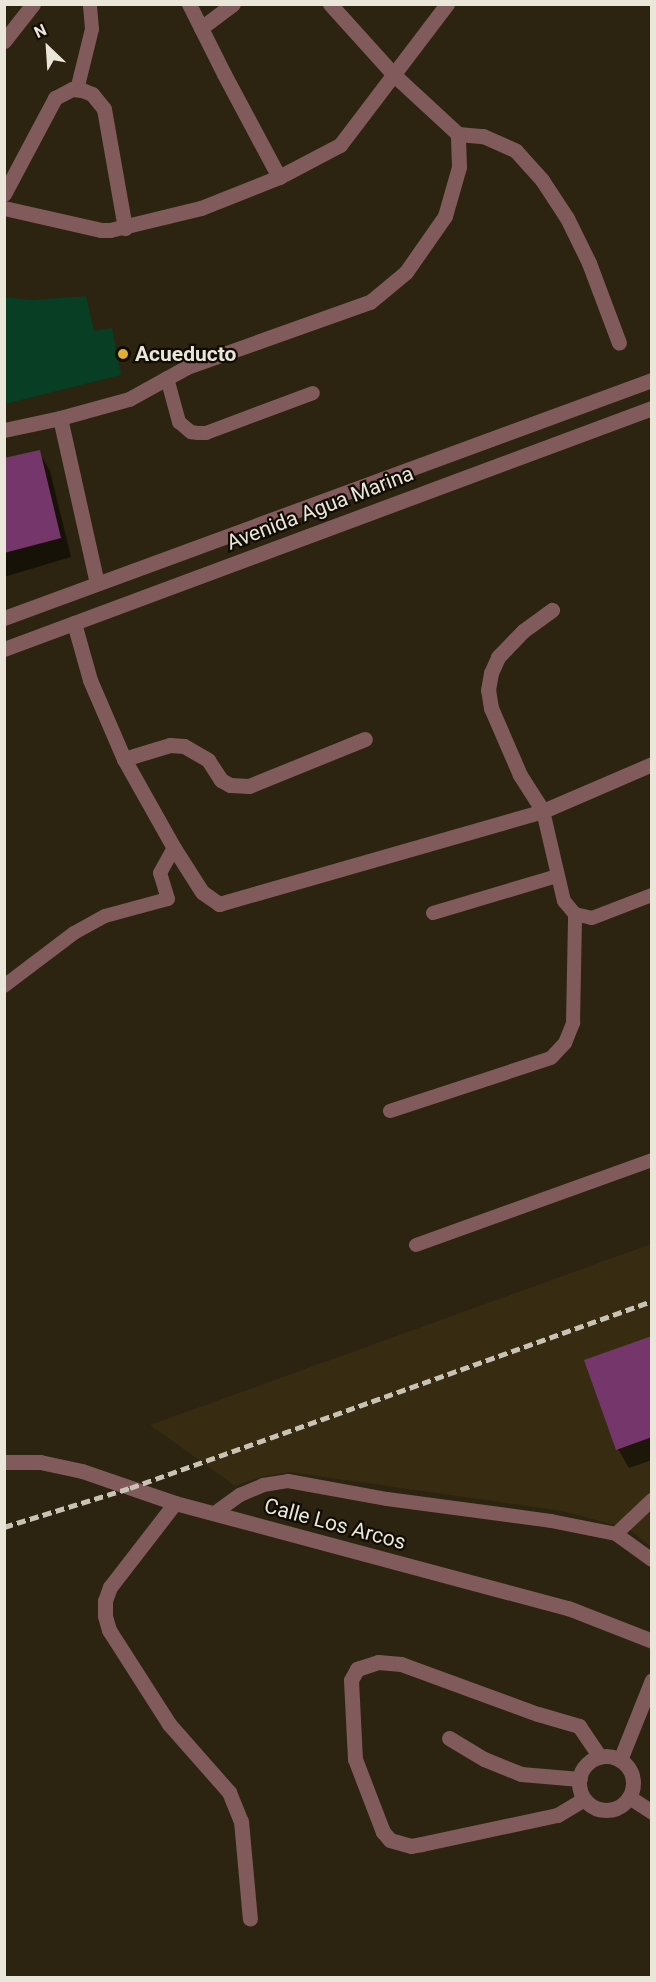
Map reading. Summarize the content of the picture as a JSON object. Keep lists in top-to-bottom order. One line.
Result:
{"streets":{"street":["Avenida Agua Marina","Calle Los Arcos"]},"places":["Acueducto"],"north":"top left"}
